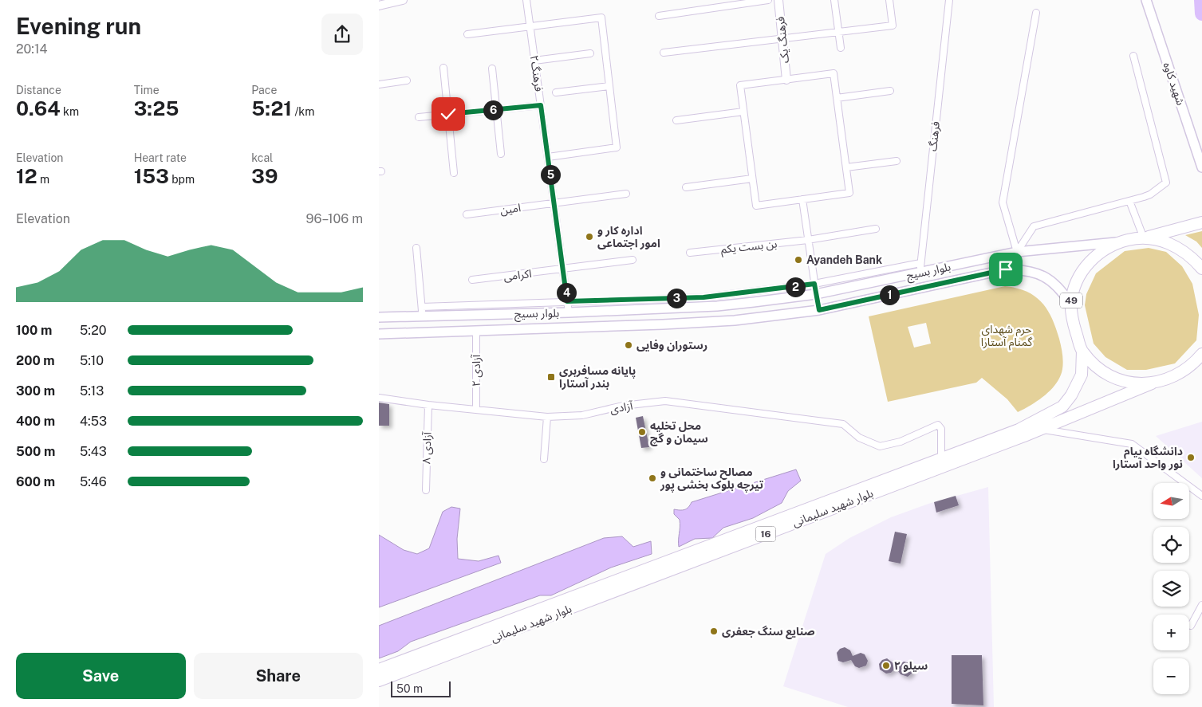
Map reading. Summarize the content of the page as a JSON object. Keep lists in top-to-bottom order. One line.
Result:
{"streets":{"highway":["49","بلوار شهید سلیمانی","16"],"main road":["شهید کاوه","بلوار بسیج"],"street":["فرهنگ یک","فرهنگ۲","فرهنگ","امین","بن بست یکم","اکرامی","آزادی ۲","آزادی","آزادی ۸"]},"crossings":[["فرهنگ۲","امین"],["فرهنگ۲","بلوار بسیج"],["فرهنگ۲","اکرامی"],["فرهنگ","بلوار بسیج"],["بلوار بسیج","49"],["بلوار بسیج","آزادی ۲"],["49","بلوار شهید سلیمانی"],["آزادی ۲","آزادی"],["آزادی","آزادی ۸"],["آزادی","بلوار شهید سلیمانی"]],"parks":["حرم شهدای گمنام آستارا"],"places":{"other":["اداره کار و امور اجتماعی","Ayandeh Bank","رستوران وفایی","محل تخلیه سیمان و گچ","دانشگاه پیام نور واحد آستارا","مصالح ساختمانی و تیرچه بلوک بخشی پور","صنایع سنگ جعفری","سیلو ۲"],"transit":["پایانه مسافربری بندر آستارا"]},"scale_bar":"50 m","north":"left","page":{"heading":["Evening run","20:14"],"stats":[["Distance","0.64 km"],["Time","3:25"],["Pace","5:21 /km"],["Elevation","12 m"],["Heart rate","153 bpm"],["kcal","39"]],"pins":["6","5","2","4","1","3"],"chart":["Elevation","96–106 m"],"list":[{"name":"100 m","note":"5:20"},{"name":"200 m","note":"5:10"},{"name":"300 m","note":"5:13"},{"name":"400 m","note":"4:53"},{"name":"500 m","note":"5:43"},{"name":"600 m","note":"5:46"}],"map_buttons":["+","−"],"buttons":["Save","Share"],"scale":"50 m"}}
